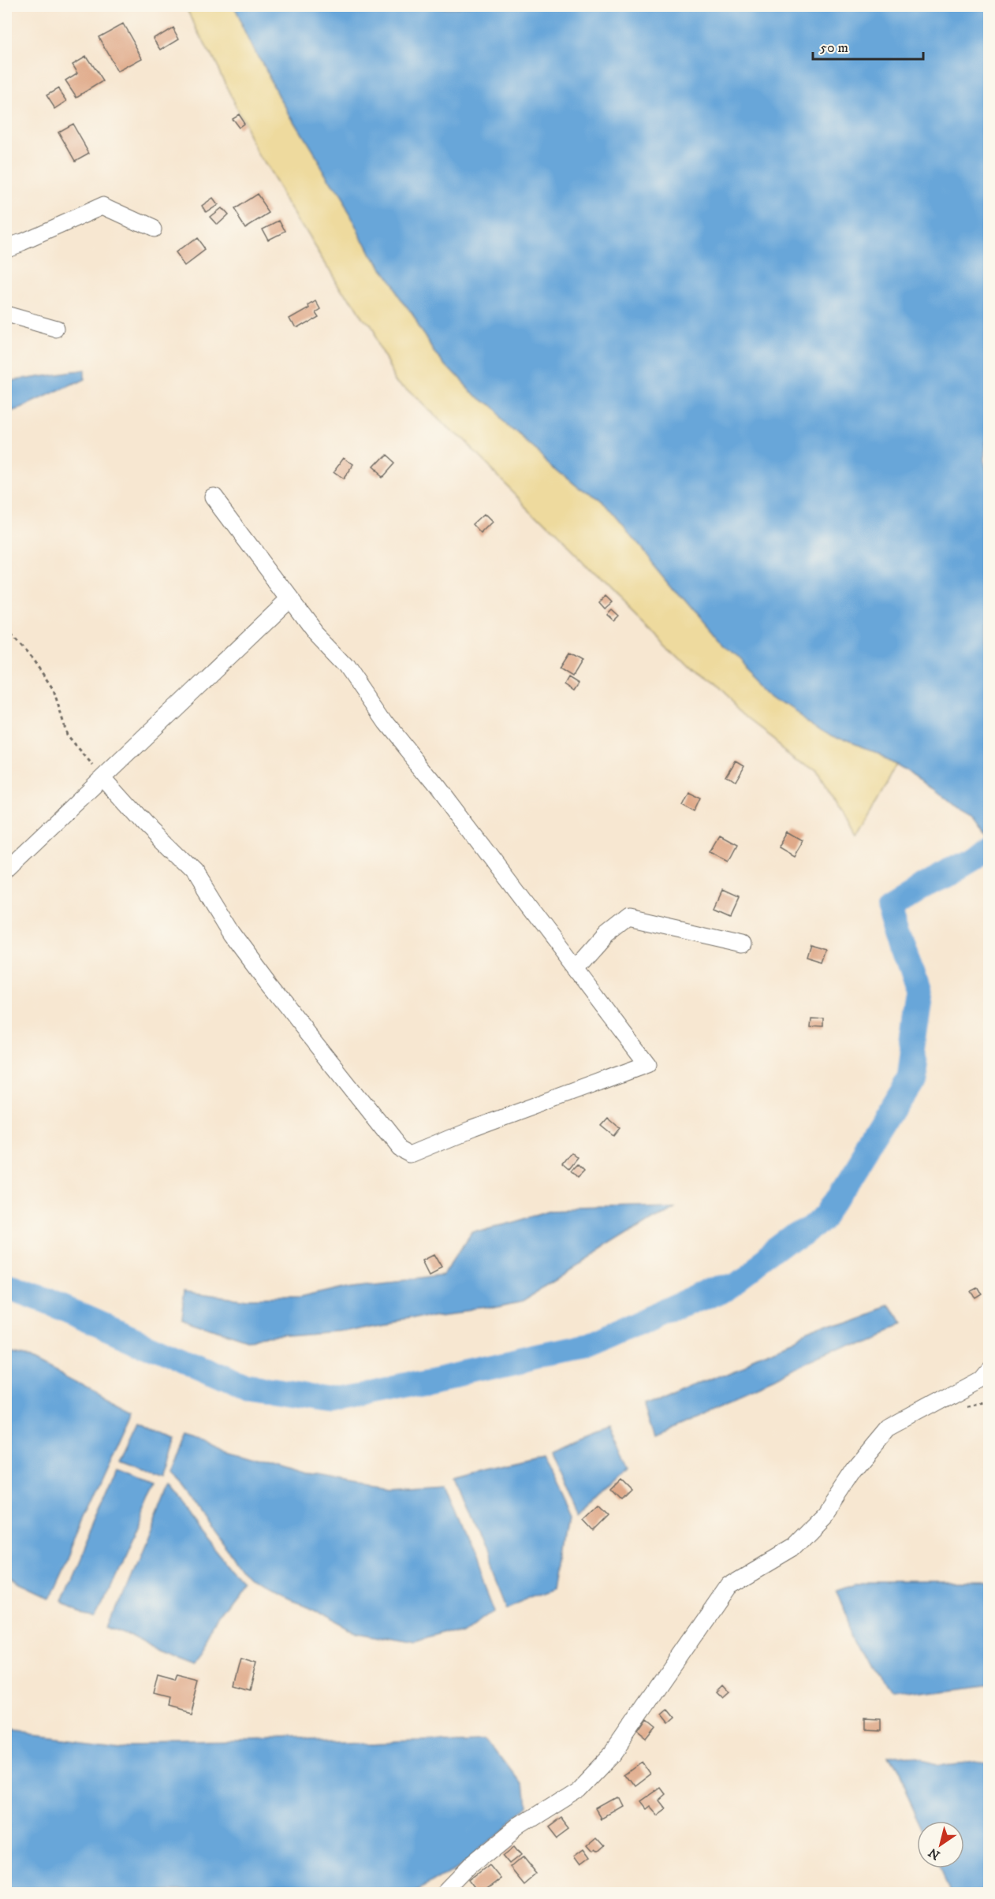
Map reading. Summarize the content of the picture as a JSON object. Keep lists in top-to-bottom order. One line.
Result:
{"scale_bar":"50 m","north":"bottom left"}
